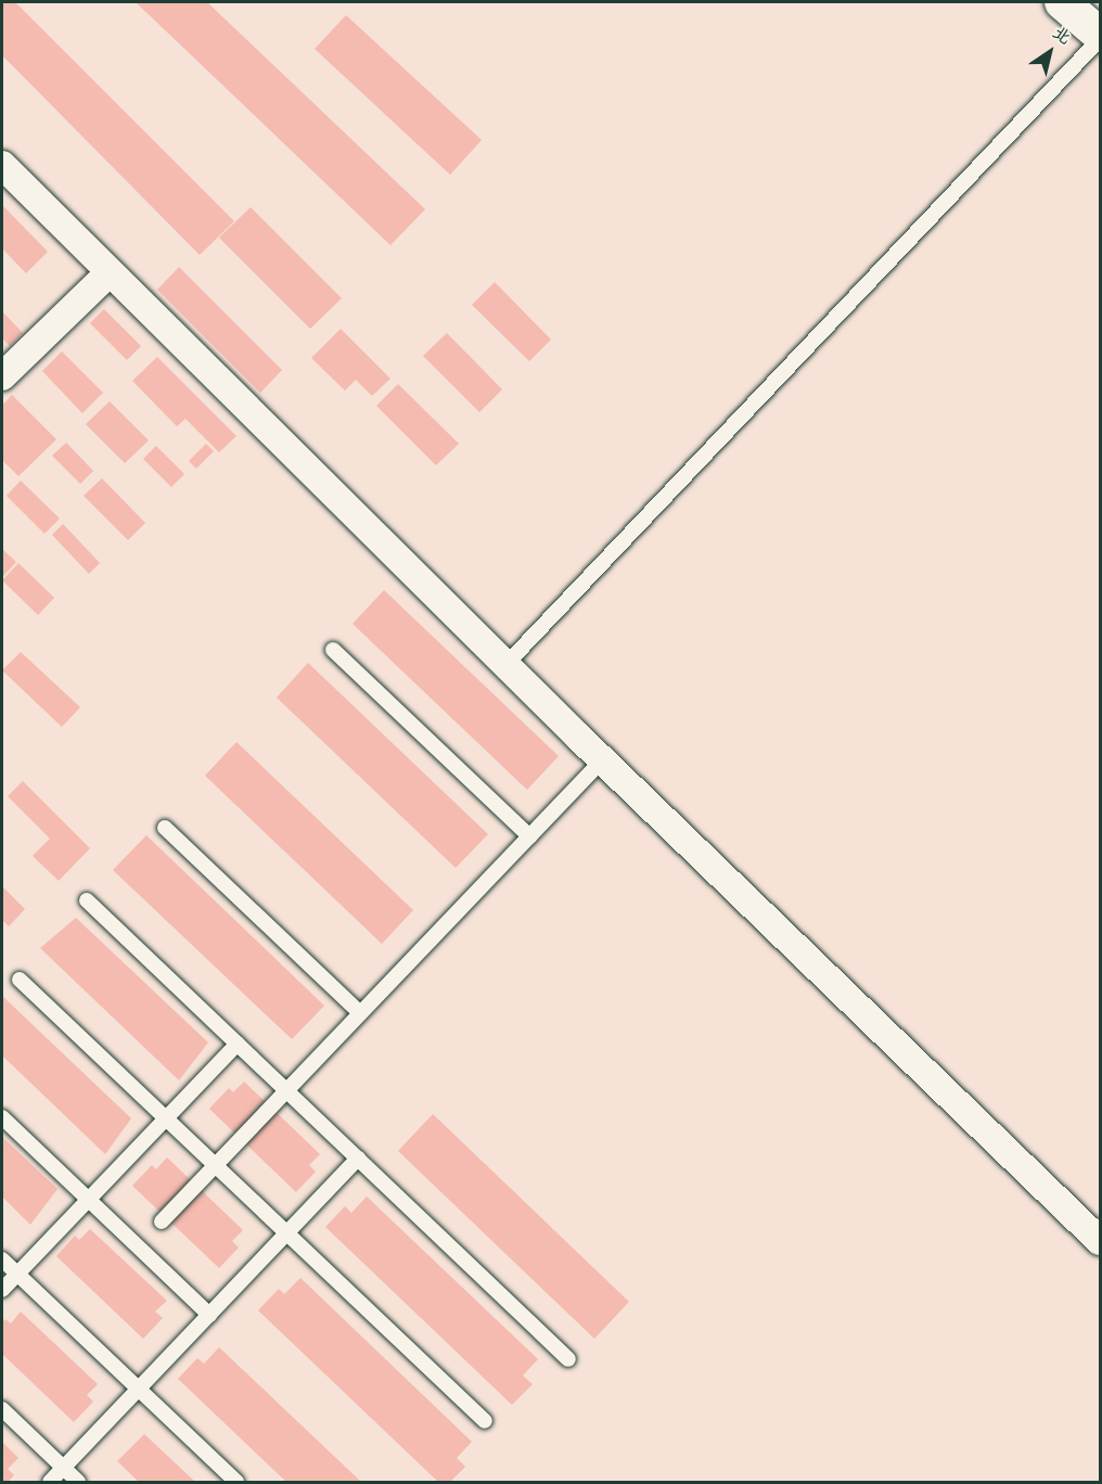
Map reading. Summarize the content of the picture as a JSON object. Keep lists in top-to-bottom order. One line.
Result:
{"north":"top right"}
